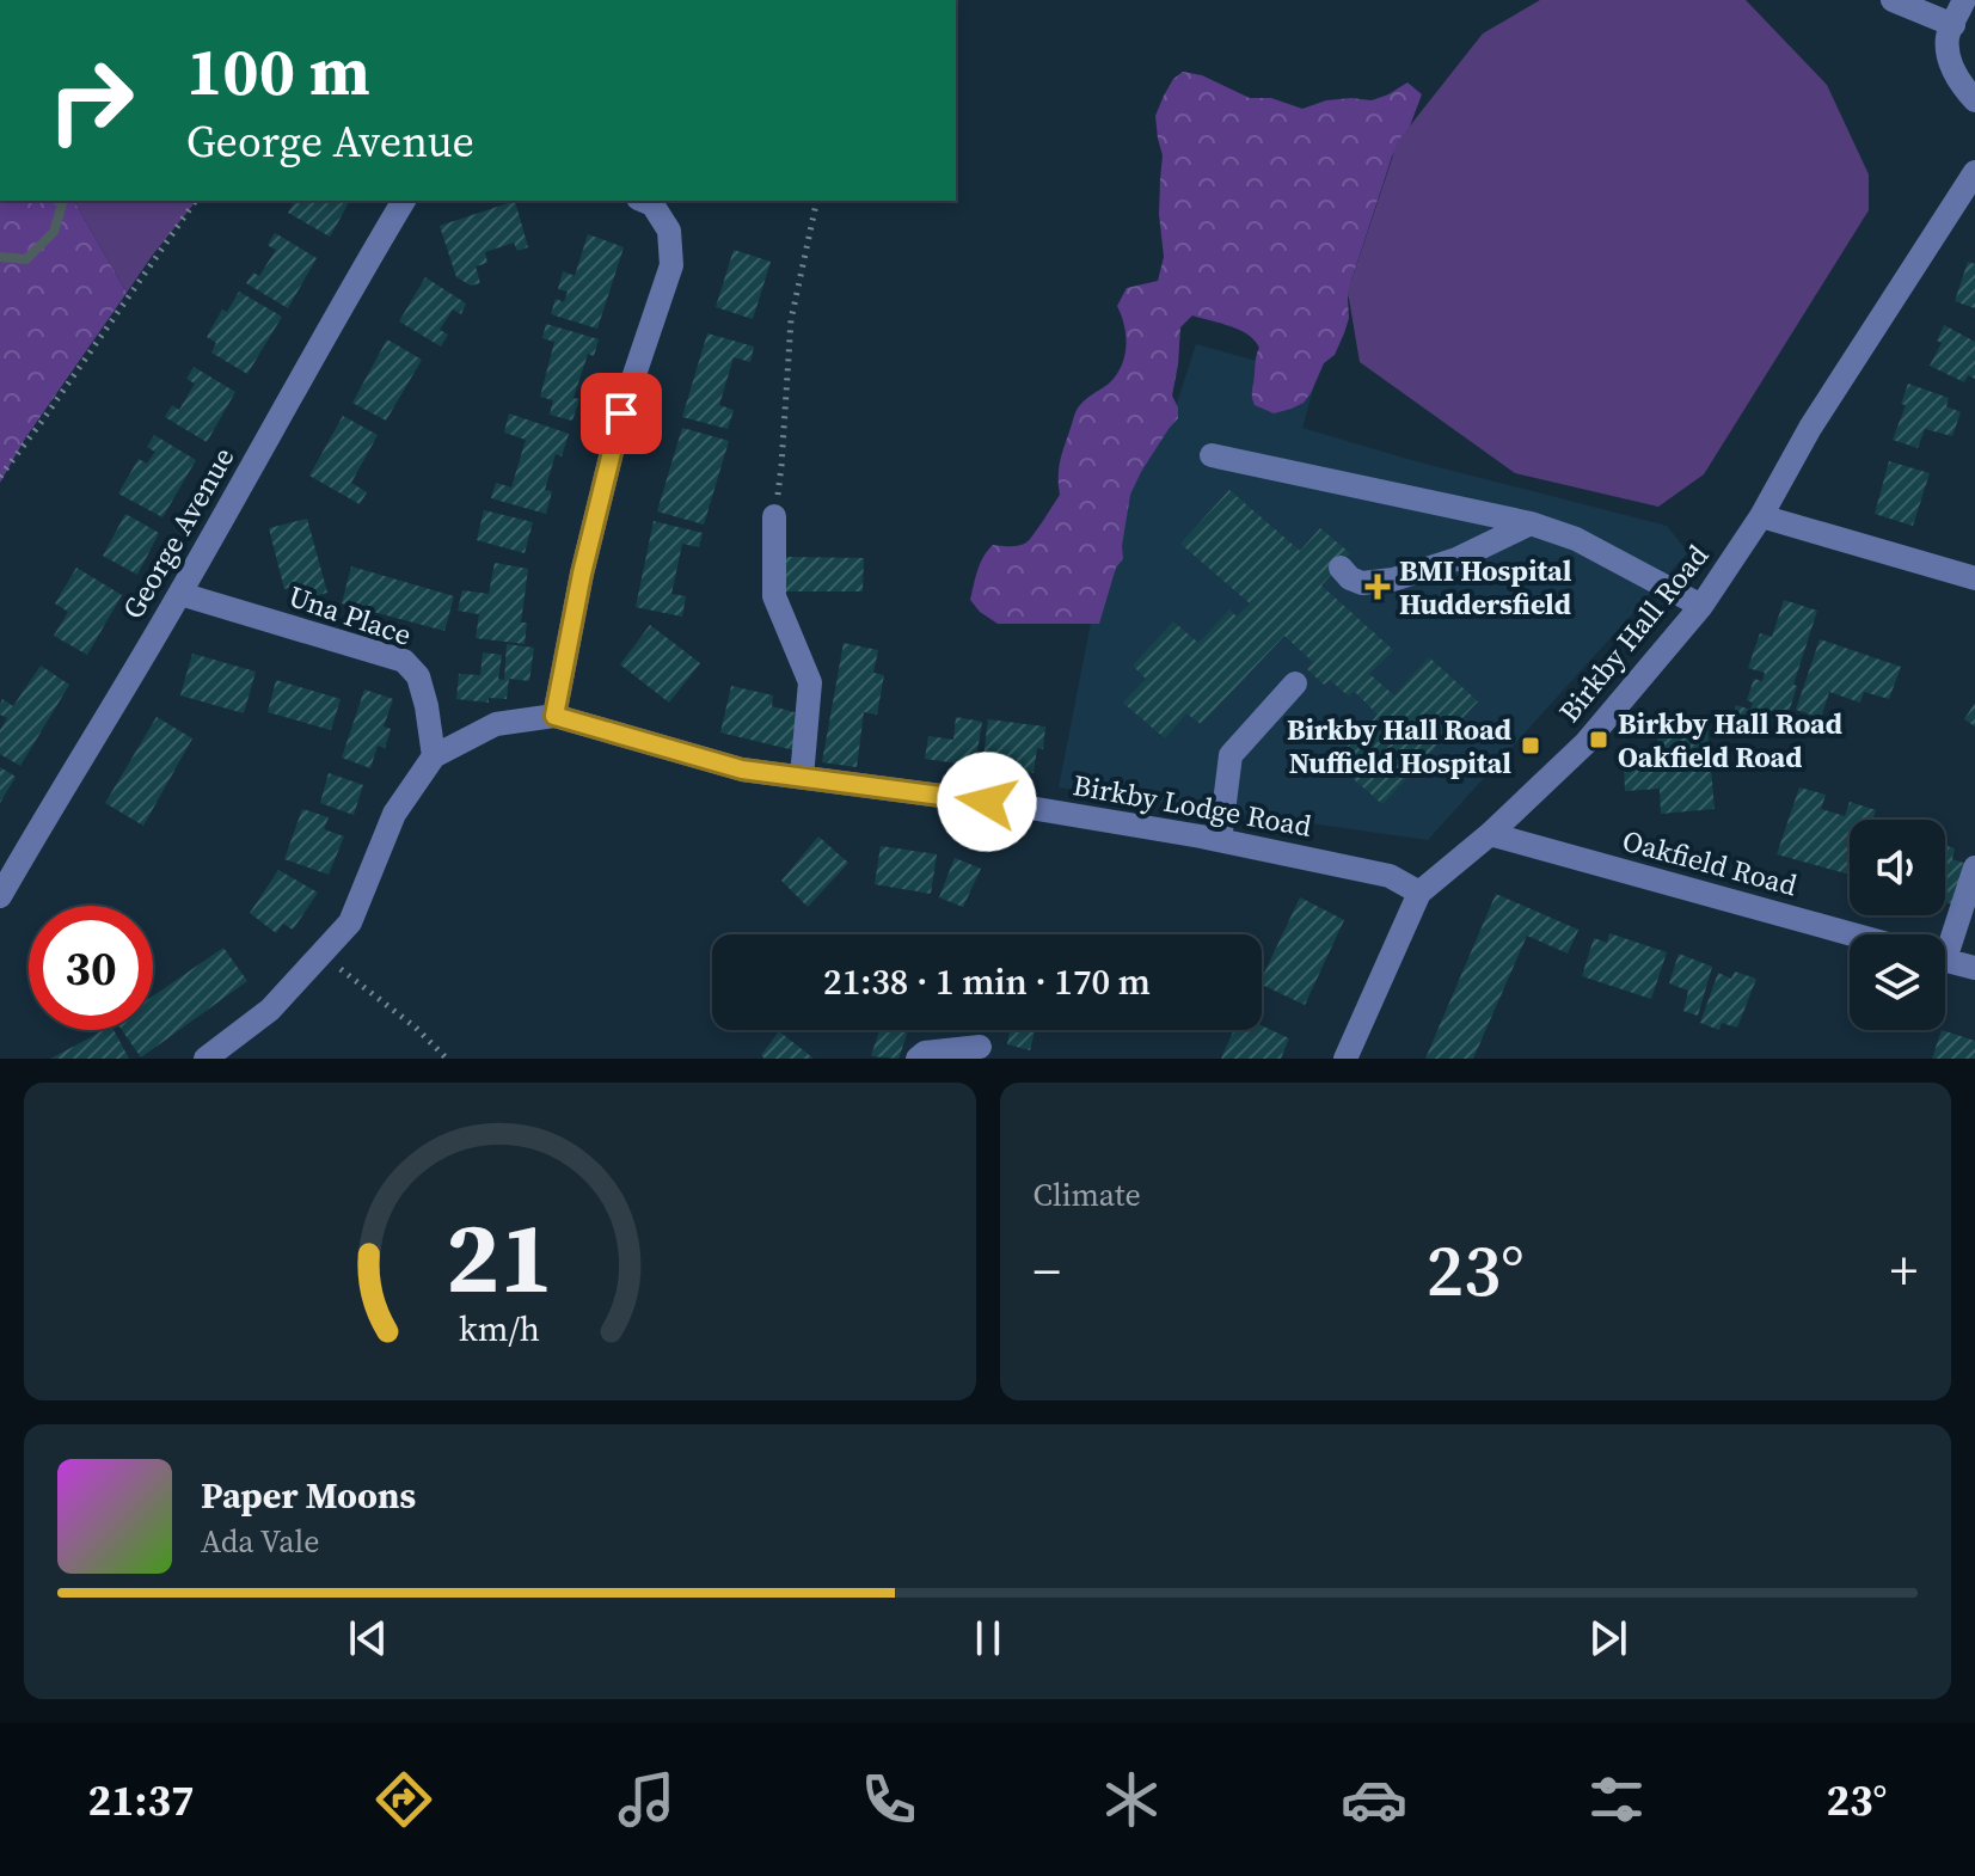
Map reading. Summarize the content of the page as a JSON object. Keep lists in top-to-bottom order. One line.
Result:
{"streets":{"street":["George Avenue","Una Place","Birkby Hall Road","Birkby Lodge Road","Oakfield Road"]},"crossings":[["George Avenue","Una Place"],["Una Place","Birkby Lodge Road"],["Birkby Hall Road","Birkby Lodge Road"],["Birkby Hall Road","Oakfield Road"]],"places":{"health":["BMI Hospital Huddersfield"],"transit":["Birkby Hall Road Oakfield Road","Birkby Hall Road Nuffield Hospital"]},"page":{"turn":["100 m","George Avenue"],"limit":"30","trip":"21:38 · 1 min · 170 m","tile":"Climate","heat":["−","23°","+"],"song":["Paper Moons","Ada Vale"],"tabs":["21:37","23°"],"gauge":["21","km/h"]}}
